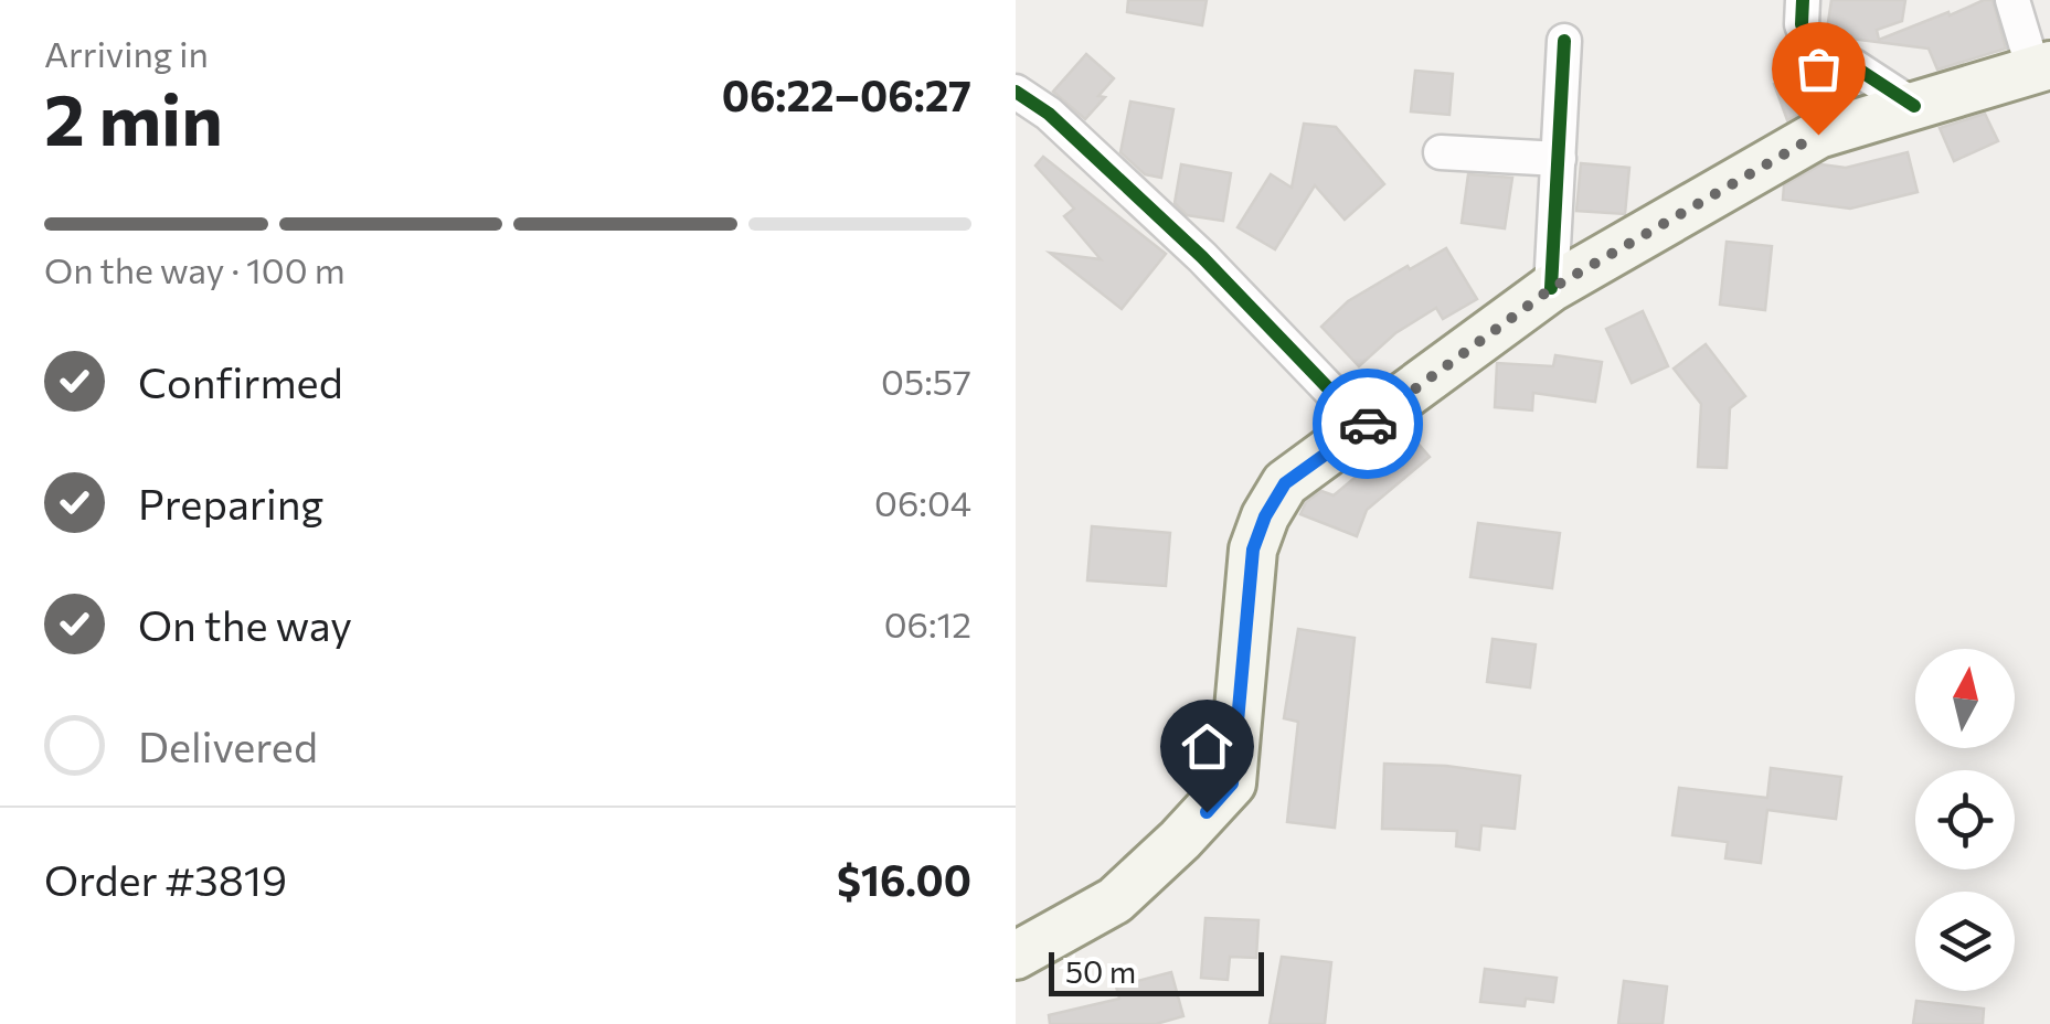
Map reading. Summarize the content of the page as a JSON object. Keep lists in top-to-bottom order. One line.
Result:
{"scale_bar":"50 m","north":"top","page":{"heading":["2 min","Arriving in","06:22–06:27"],"panel":["Order #3819","$16.00"],"bar":"On the way · 100 m","list":[["Confirmed","05:57"],["Preparing","06:04"],["On the way","06:12"],"Delivered"],"scale":"50 m"}}
